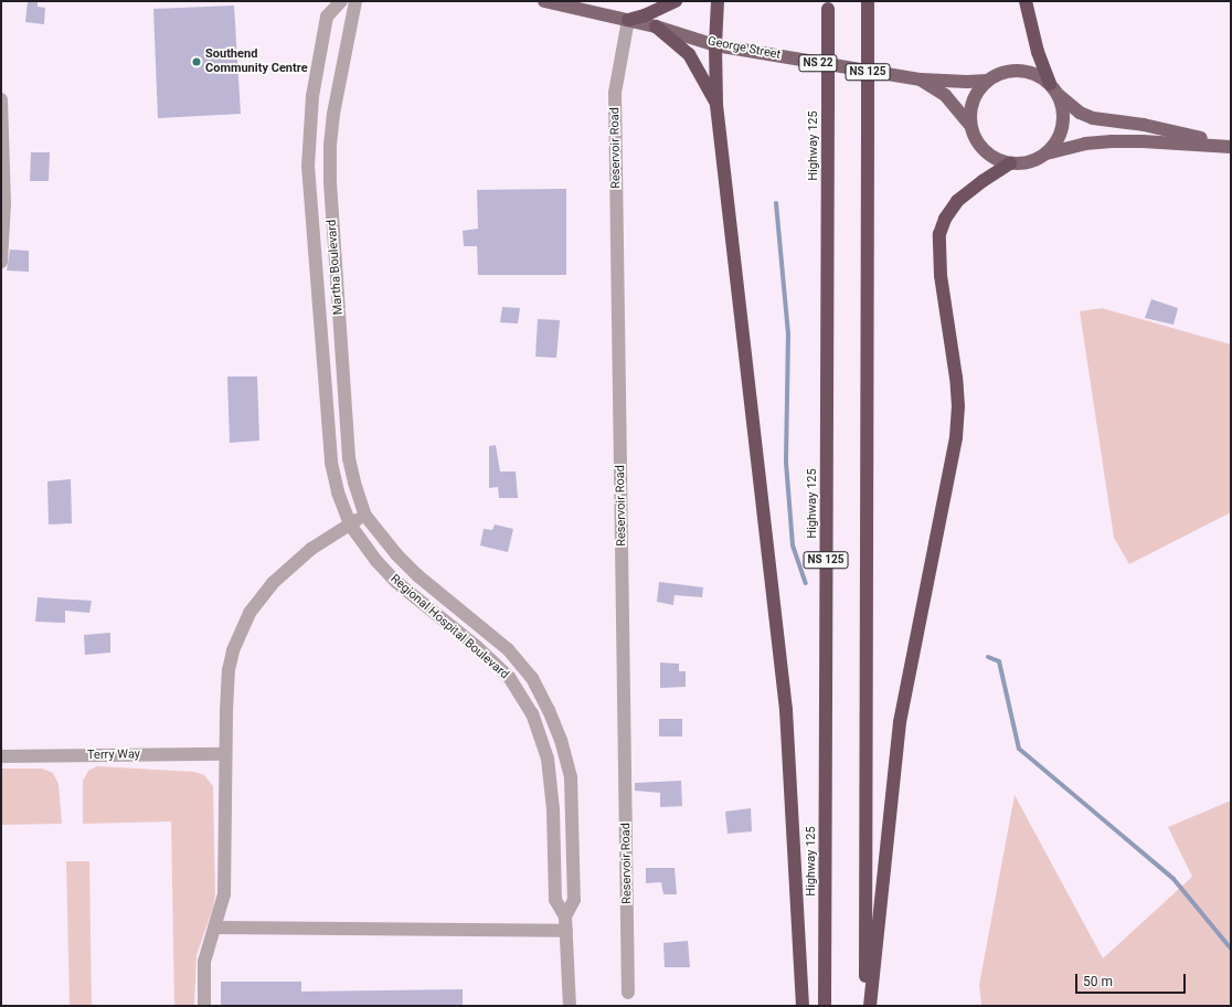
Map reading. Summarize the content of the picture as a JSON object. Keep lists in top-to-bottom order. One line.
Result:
{"streets":{"highway":["NS 125","Highway 125"],"main road":["George Street","NS 22"],"street":["Reservoir Road","Martha Boulevard","Regional Hospital Boulevard","Terry Way"]},"crossings":[["George Street","Reservoir Road"],["Martha Boulevard","Regional Hospital Boulevard"]],"places":["Southend Community Centre"],"scale_bar":"50 m"}
